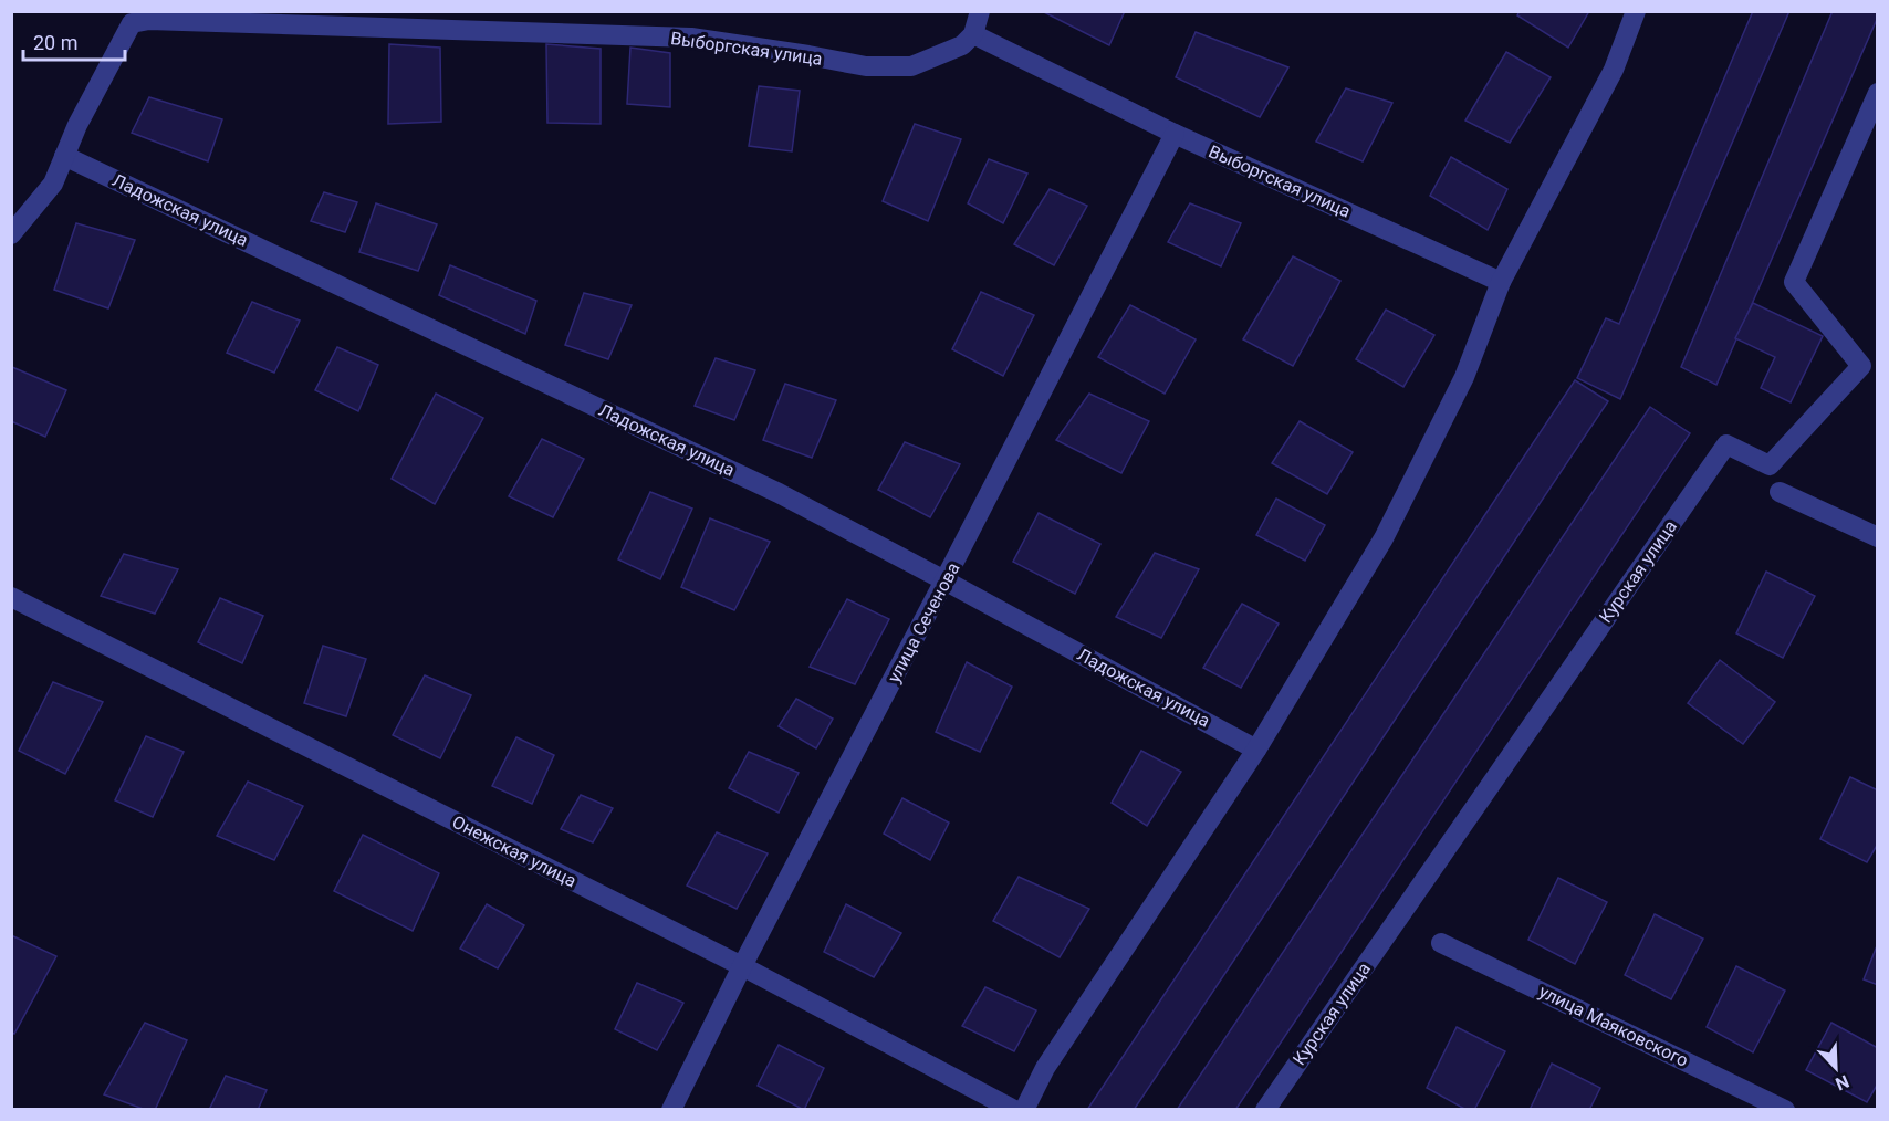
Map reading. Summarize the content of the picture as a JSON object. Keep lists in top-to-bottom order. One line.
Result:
{"streets":{"street":["Выборгская улица","Ладожская улица","Курская улица","улица Сеченова","Онежская улица","улица Маяковского"]},"crossings":[["Выборгская улица","Ладожская улица"],["Выборгская улица","улица Сеченова"],["Ладожская улица","улица Сеченова"],["улица Сеченова","Онежская улица"]],"scale_bar":"20 m","north":"bottom right"}
